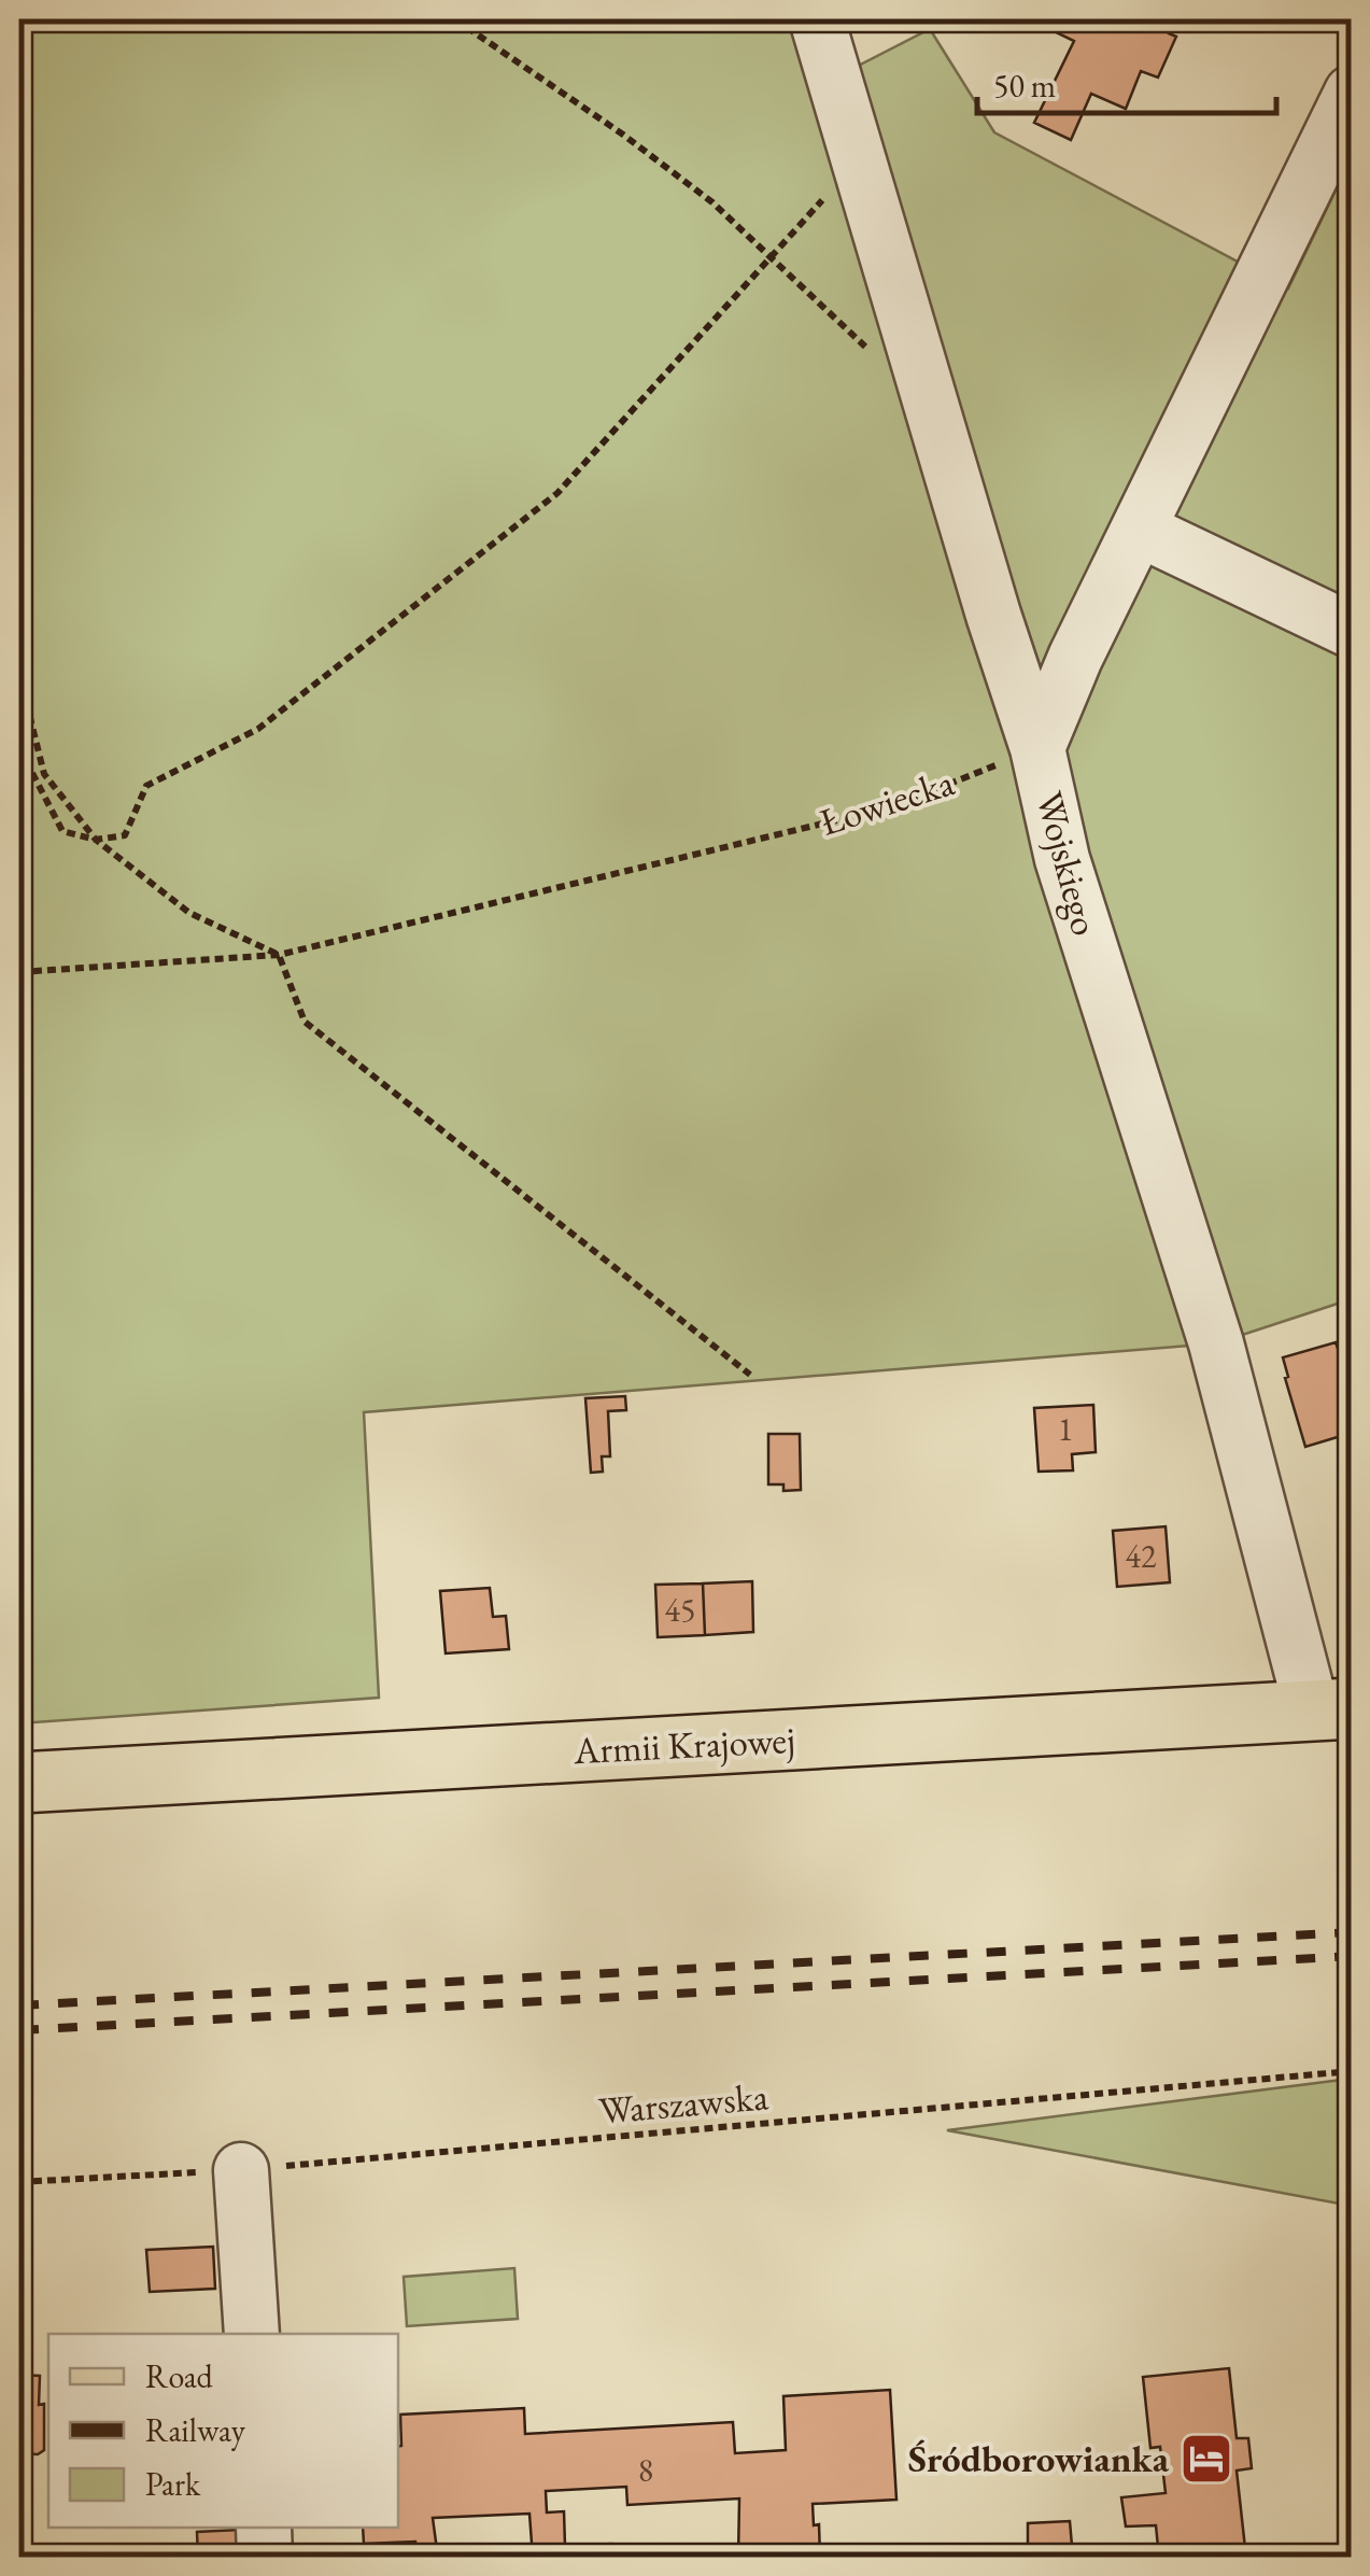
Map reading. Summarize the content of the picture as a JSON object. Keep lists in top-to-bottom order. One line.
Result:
{"streets":{"main road":["Armii Krajowej"],"street":["Wojskiego"],"path":["Łowiecka","Warszawska"]},"crossings":[["Łowiecka","Wojskiego"],["Wojskiego","Armii Krajowej"]],"places":{"hotel":["Śródborowianka"]},"house_numbers":["1","42","45","8"],"legend":["Road","Railway","Park"],"scale_bar":"50 m"}
